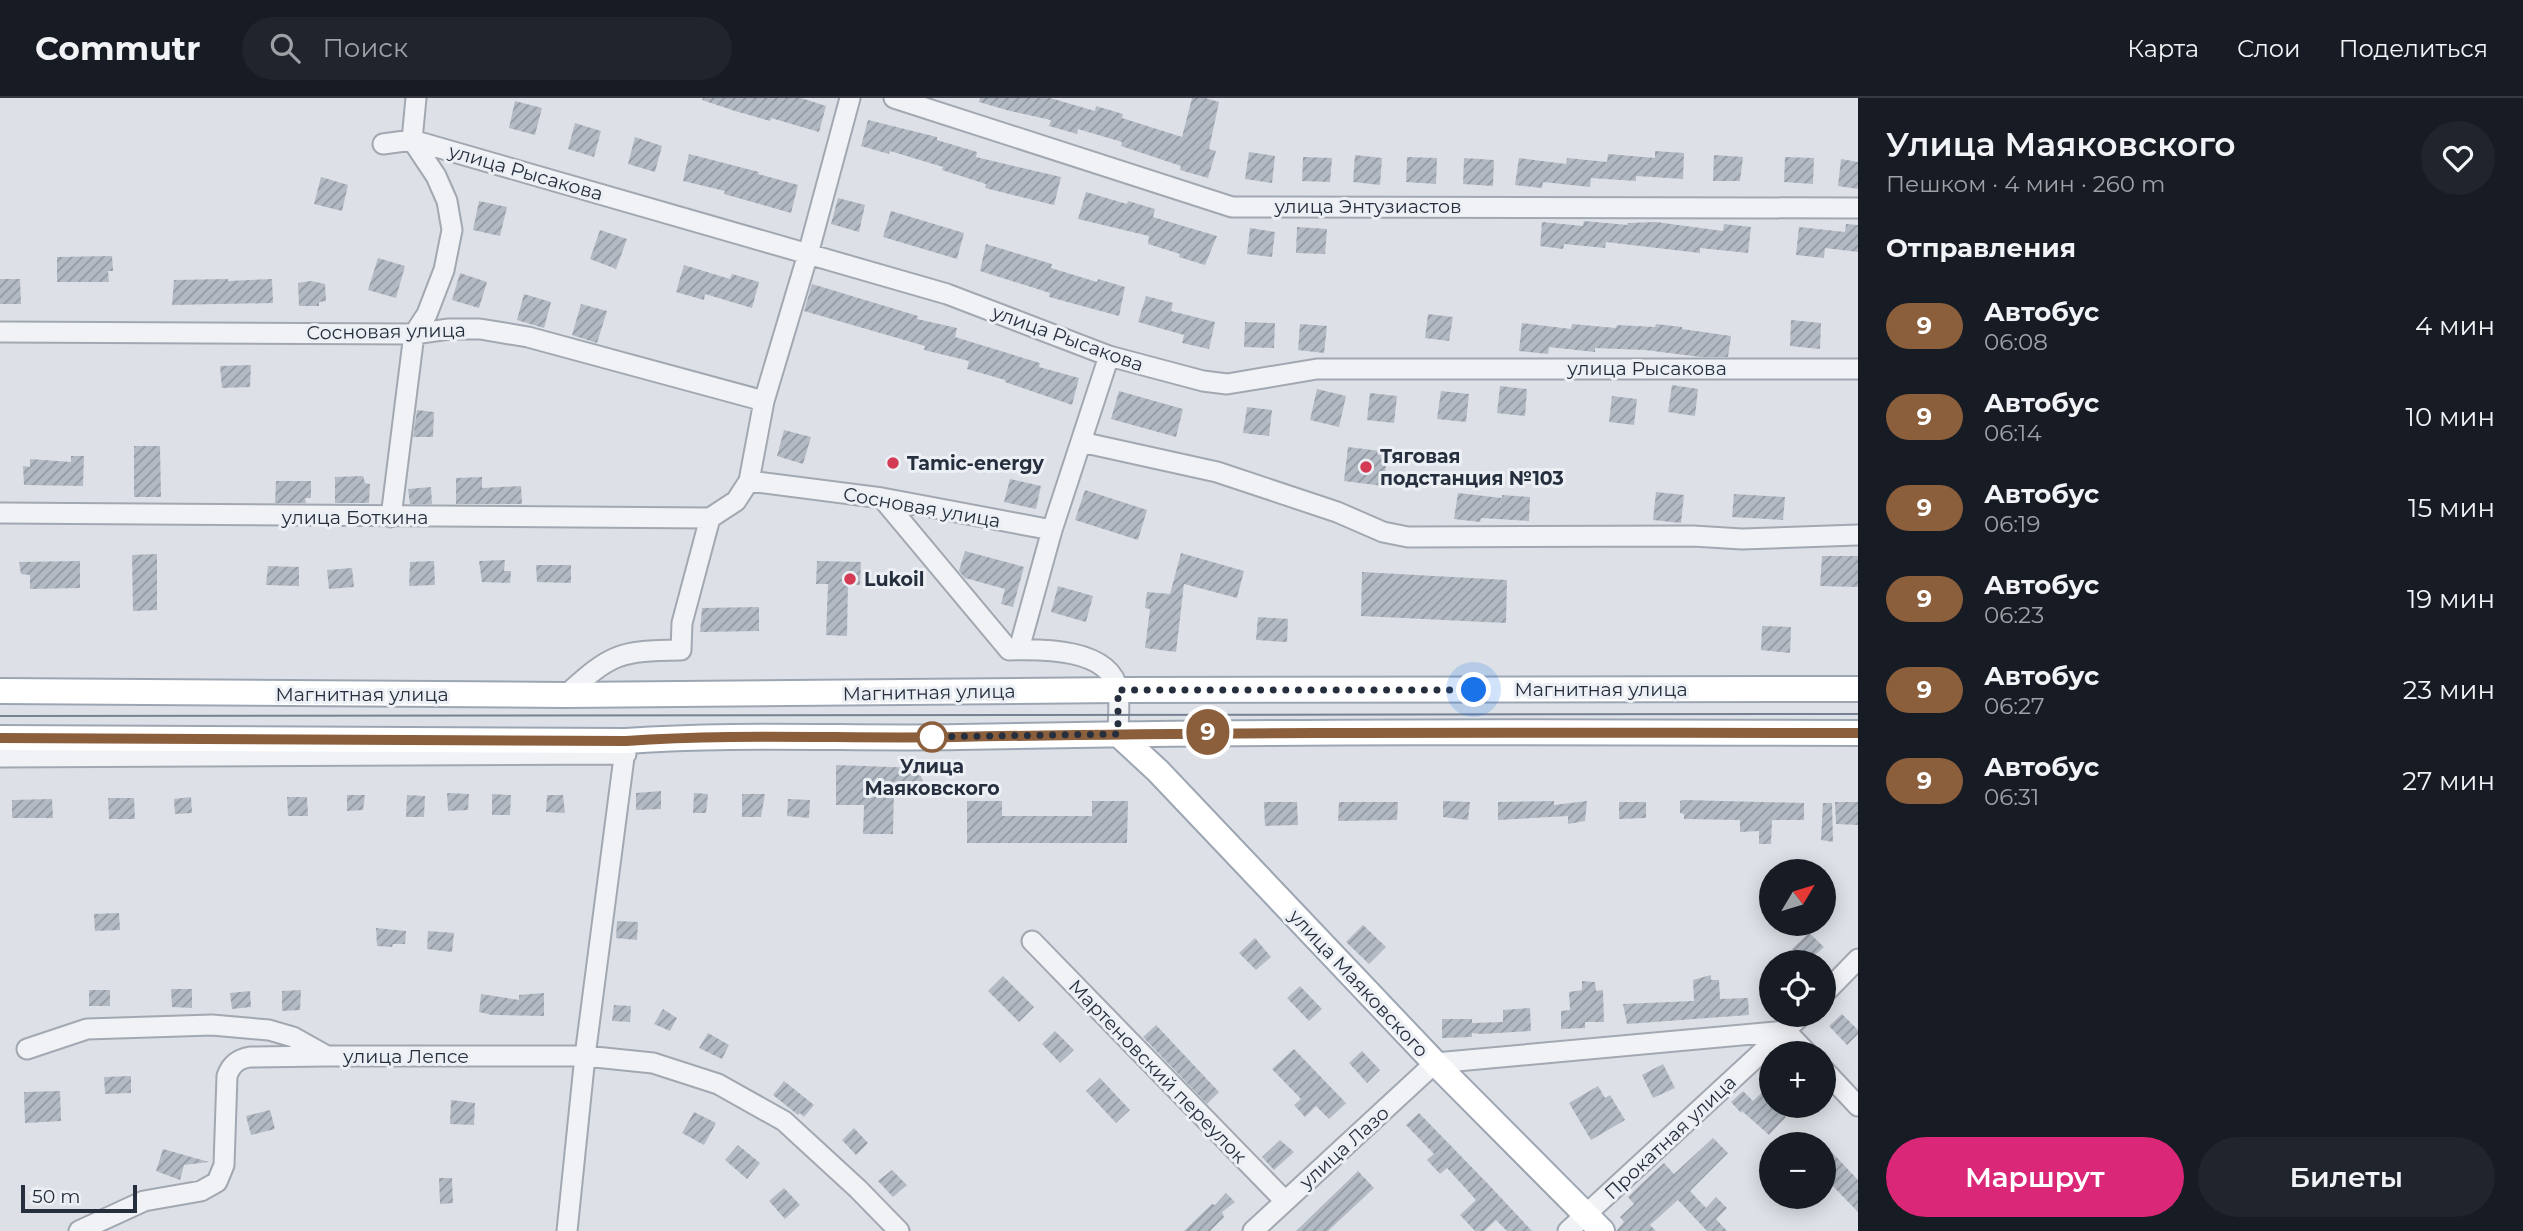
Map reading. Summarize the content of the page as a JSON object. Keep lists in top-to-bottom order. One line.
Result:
{"streets":{"main road":["Магнитная улица","улица Маяковского"],"street":["улица Рысакова","улица Энтузиастов","Сосновая улица","улица Боткина","улица Лепсе","Мартеновский переулок","Прокатная улица","улица Лазо"]},"crossings":[["улица Маяковского","Прокатная улица"],["улица Маяковского","улица Лазо"],["Мартеновский переулок","улица Лазо"]],"places":["Tamic-energy","Тяговая подстанция №103","Lukoil","Улица Маяковского"],"lines":["bus line 9"],"scale_bar":"50 m","north":"top right","page":{"header":"Commutr","search":"Поиск","nav":["Карта","Слои","Поделиться"],"on_map":"9","heading":[["Улица Маяковского","Пешком · 4 мин · 260 m"],"Отправления"],"list":[{"mark":"9","name":"Автобус","note":"06:08","value":"4 мин"},{"mark":"9","name":"Автобус","note":"06:14","value":"10 мин"},{"mark":"9","name":"Автобус","note":"06:19","value":"15 мин"},{"mark":"9","name":"Автобус","note":"06:23","value":"19 мин"},{"mark":"9","name":"Автобус","note":"06:27","value":"23 мин"},{"mark":"9","name":"Автобус","note":"06:31","value":"27 мин"}],"map_buttons":["+","−"],"buttons":["Маршрут","Билеты"],"scale":"50 m"}}
